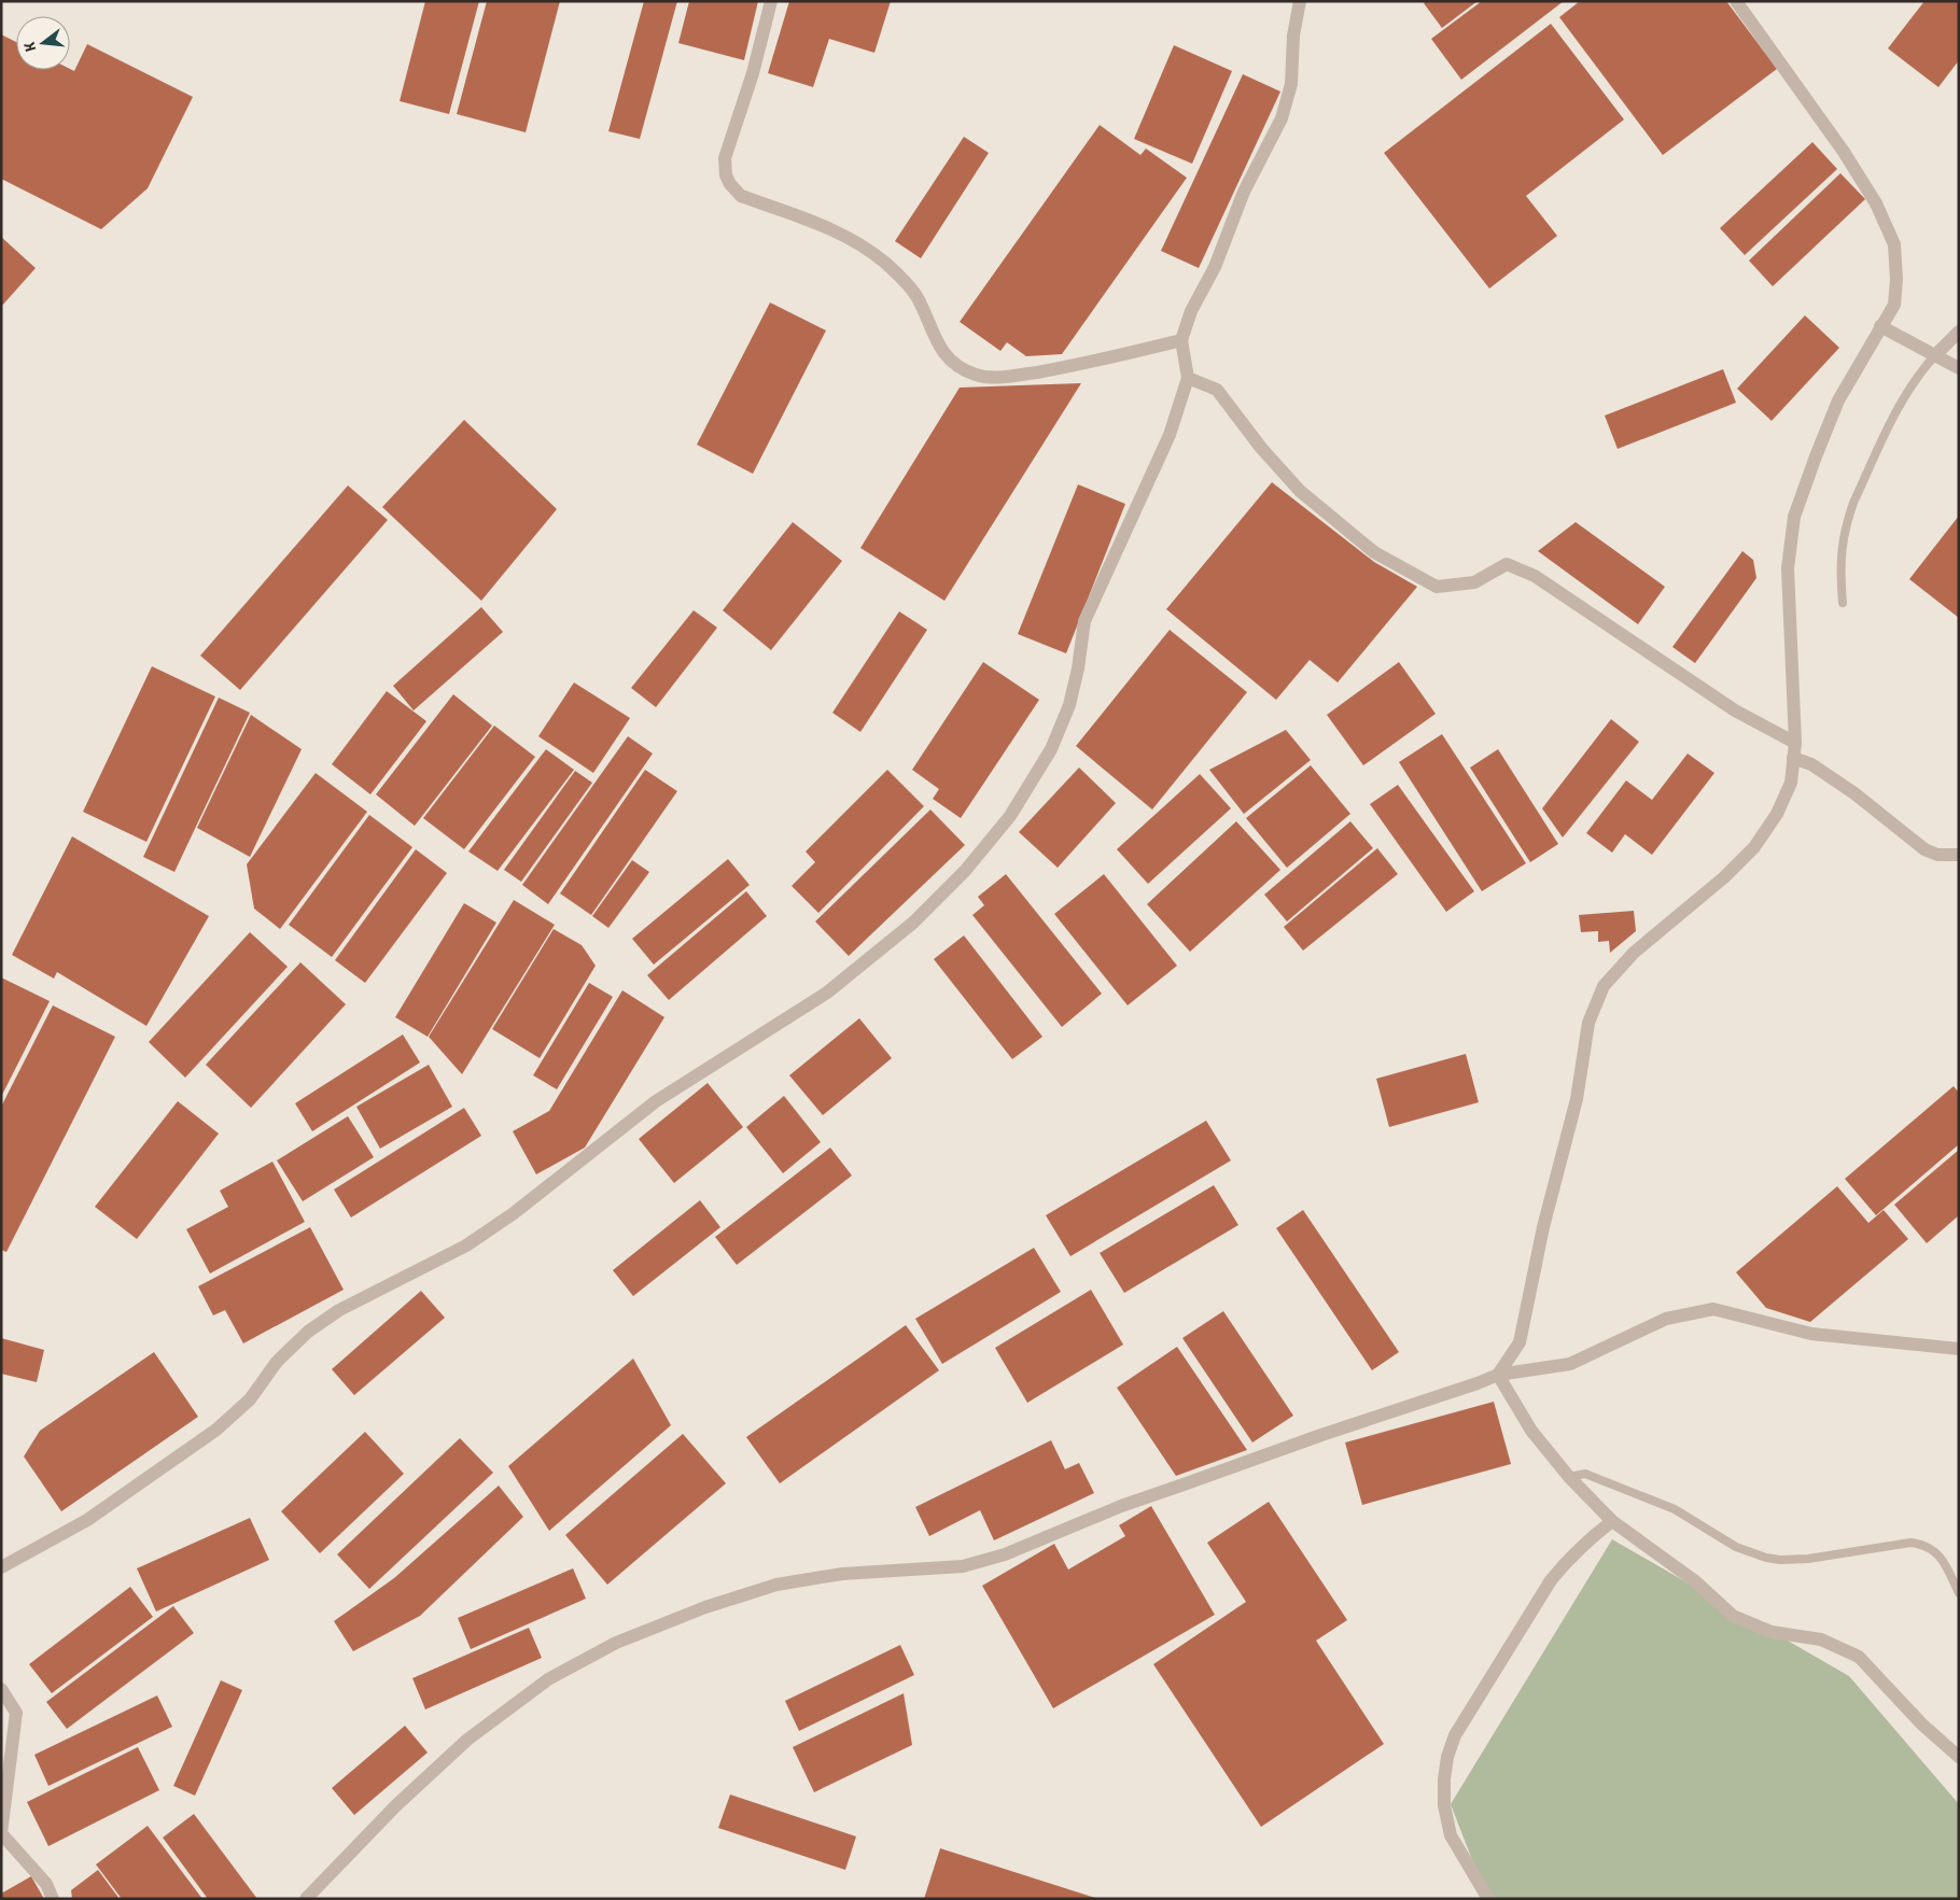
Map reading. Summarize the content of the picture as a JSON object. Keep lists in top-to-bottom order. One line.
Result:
{"north":"left"}
